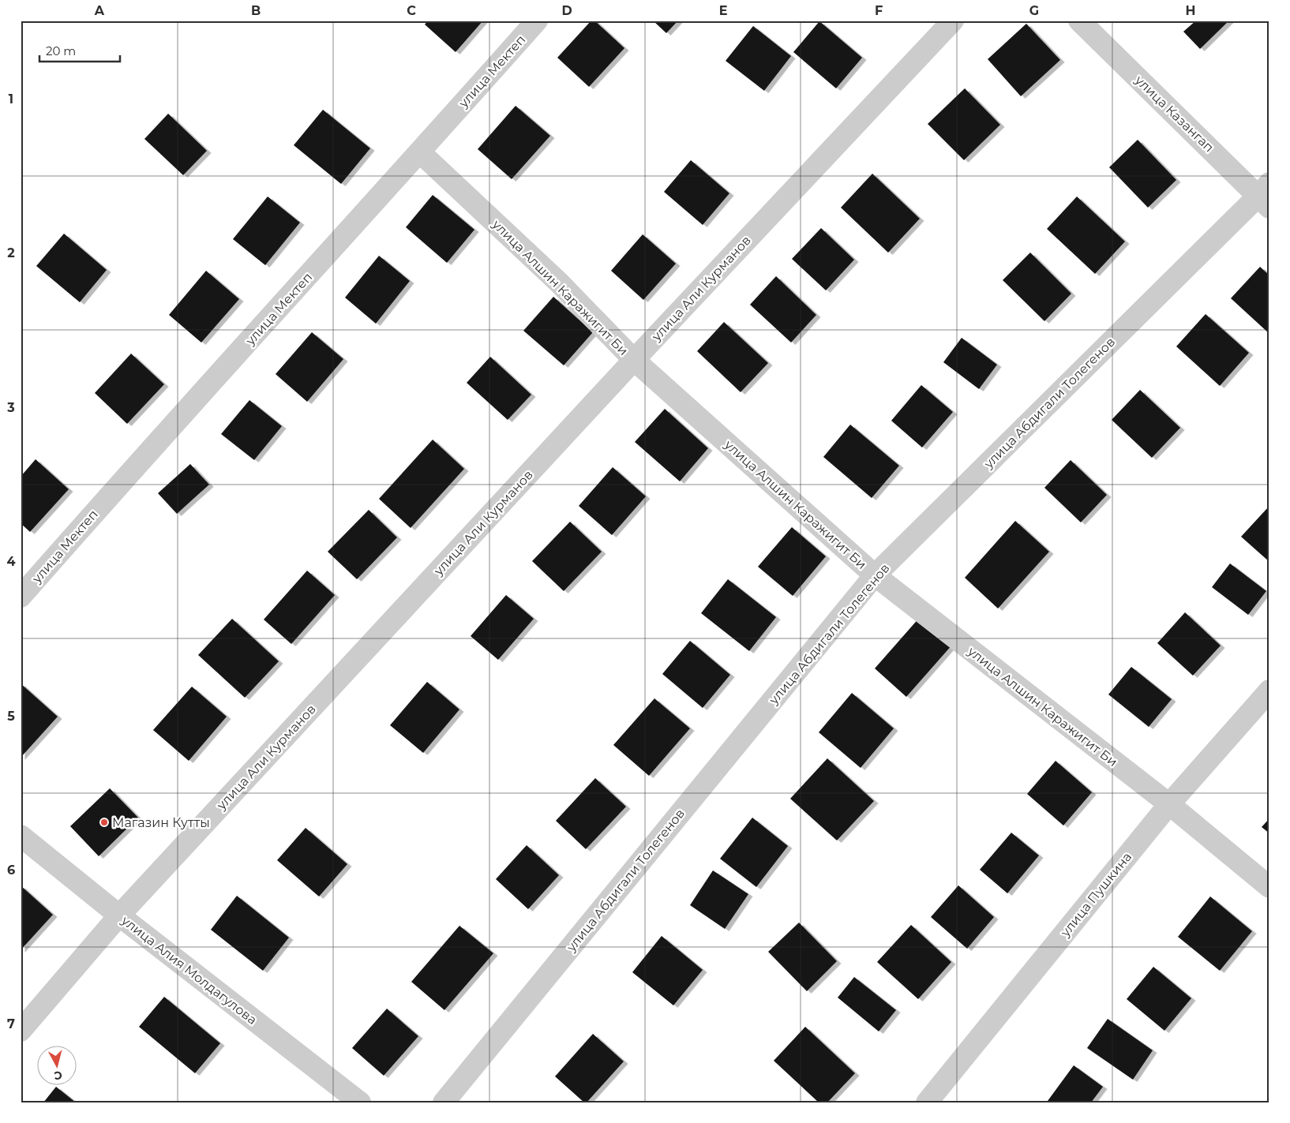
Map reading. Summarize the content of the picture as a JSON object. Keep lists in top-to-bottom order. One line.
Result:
{"streets":{"street":["улица Мектеп","улица Казангап","улица Алшин Каражигит Би","улица Али Курманов","улица Абдигали Толегенов","улица Пушкина","улица Алия Молдагулова"]},"crossings":[["улица Мектеп","улица Алшин Каражигит Би"],["улица Казангап","улица Абдигали Толегенов"],["улица Алшин Каражигит Би","улица Али Курманов"],["улица Алшин Каражигит Би","улица Абдигали Толегенов"],["улица Алшин Каражигит Би","улица Пушкина"],["улица Али Курманов","улица Алия Молдагулова"]],"places":["Магазин Кутты"],"scale_bar":"20 m","north":"bottom","grid":{"columns":["A","B","C","D","E","F","G","H"],"rows":["1","2","3","4","5","6","7"]}}
